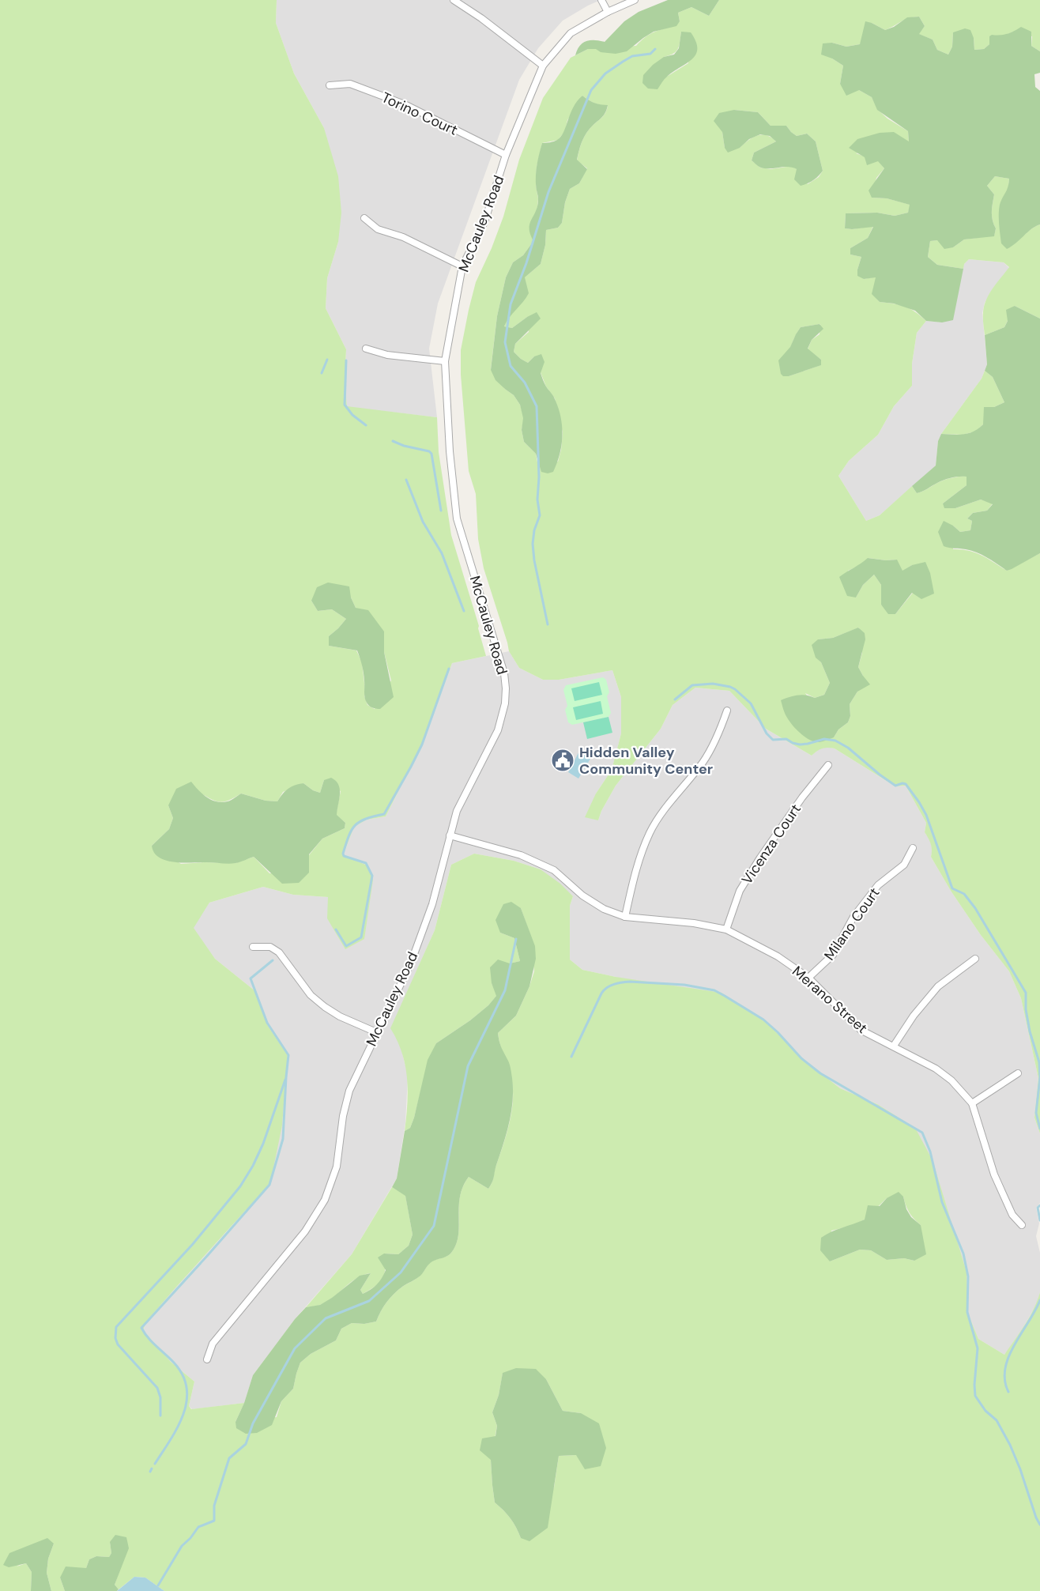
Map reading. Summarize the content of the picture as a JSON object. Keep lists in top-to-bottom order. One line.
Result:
{"streets":{"street":["Torino Court","McCauley Road","Vicenza Court","Milano Court","Merano Street"]},"crossings":[["Torino Court","McCauley Road"],["McCauley Road","Merano Street"],["Vicenza Court","Merano Street"],["Milano Court","Merano Street"]],"places":{"public building":["Hidden Valley Community Center"]}}
